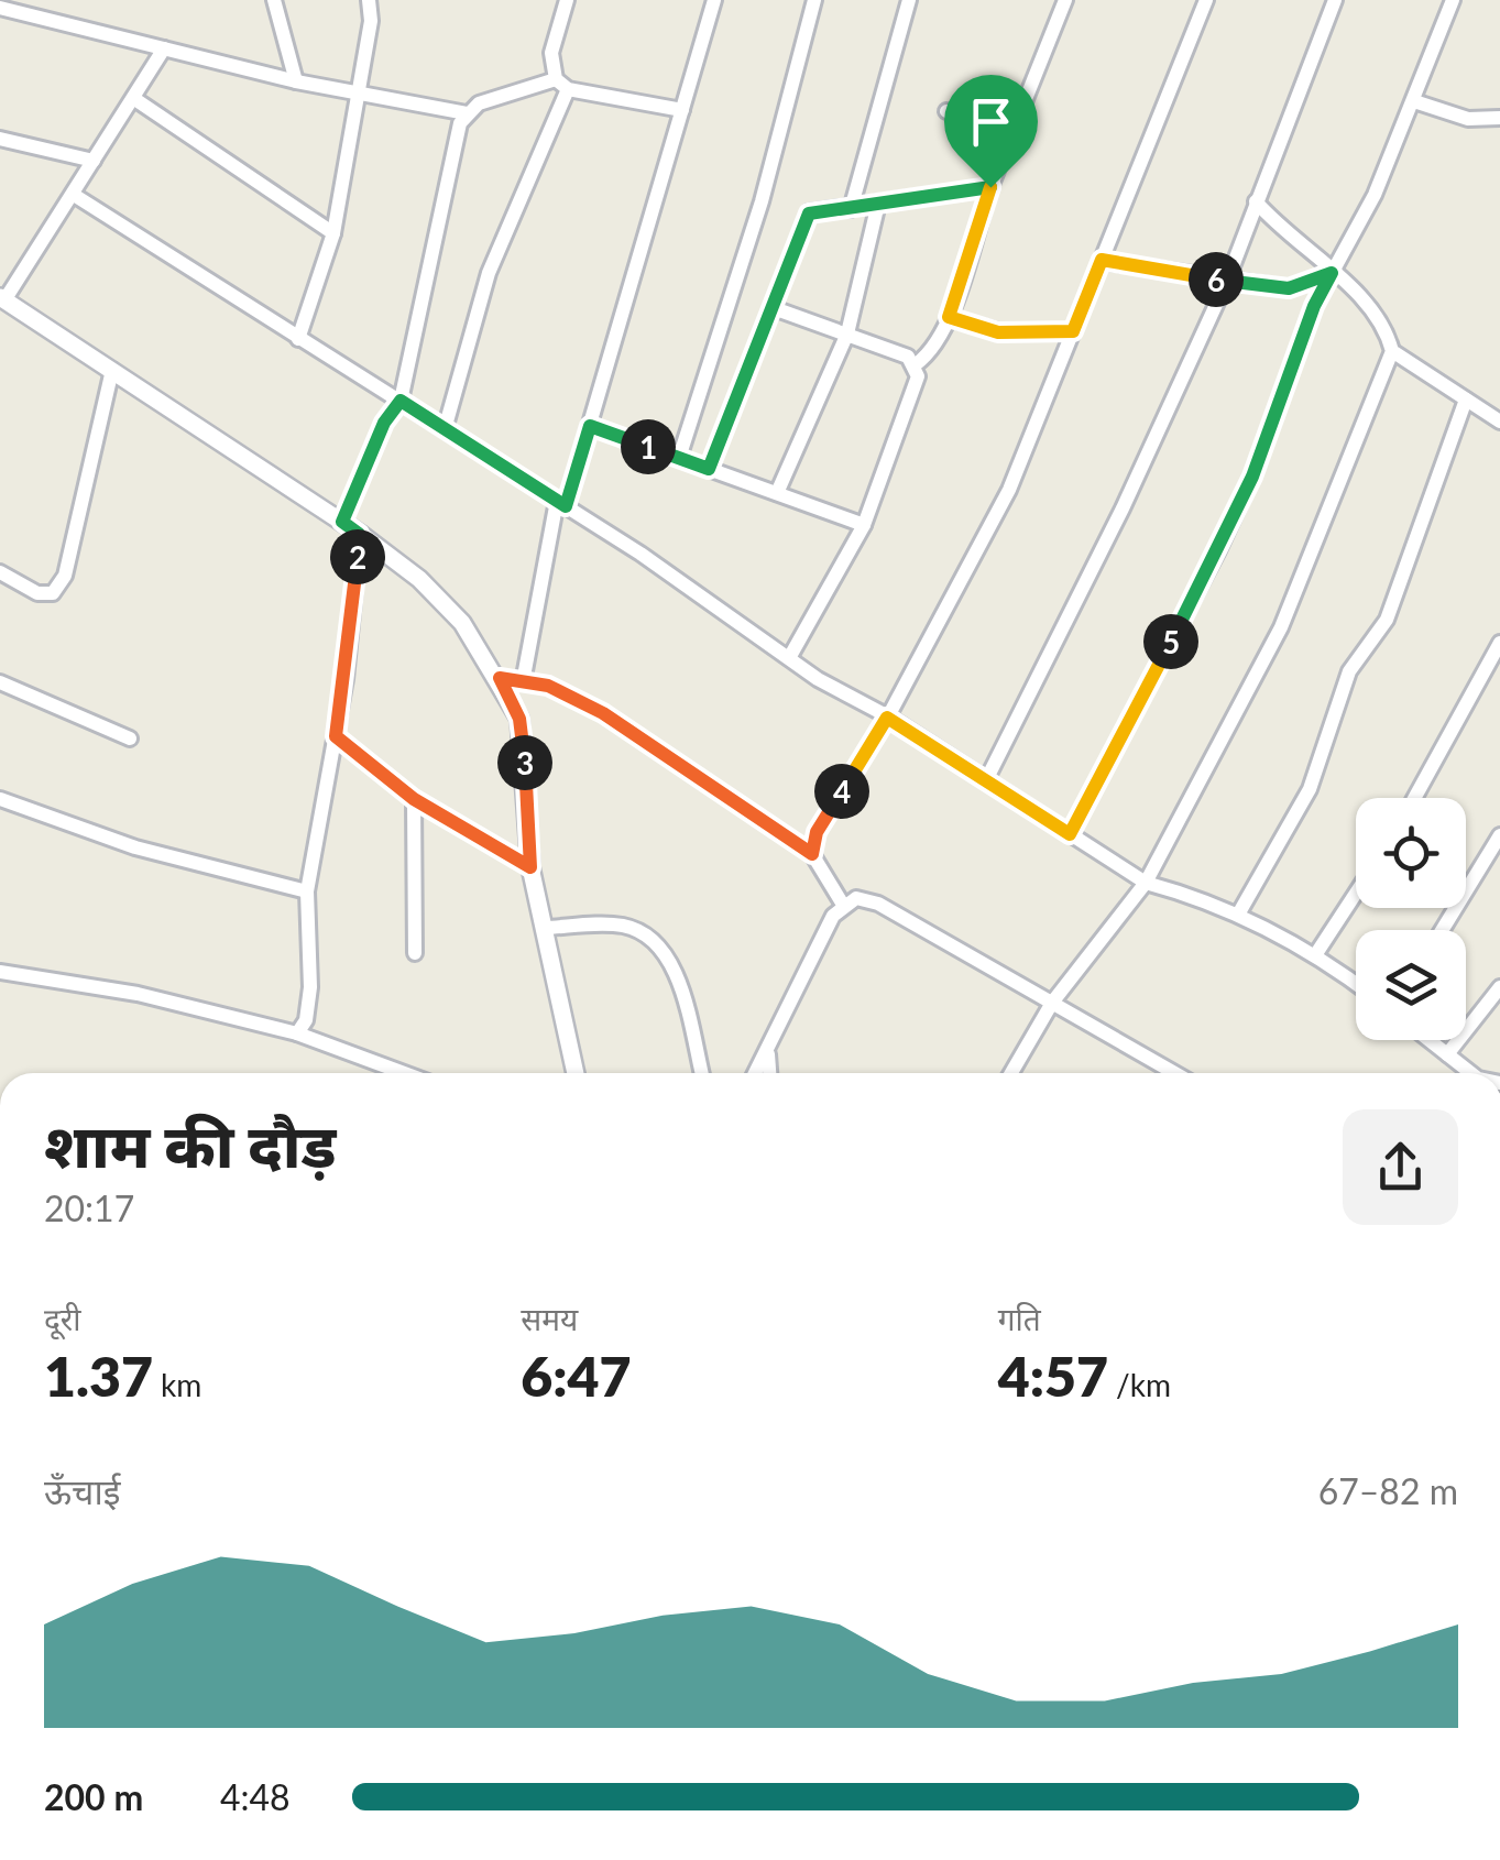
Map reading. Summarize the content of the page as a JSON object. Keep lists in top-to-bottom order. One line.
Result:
{"page":{"pins":["6","1","2","5","3","4"],"heading":["शाम की दौड़","20:17"],"stats":[["दूरी","1.37 km"],["समय","6:47"],["गति","4:57 /km"]],"chart":["ऊँचाई","67–82 m"],"list":[{"name":"200 m","note":"4:48"}]}}
